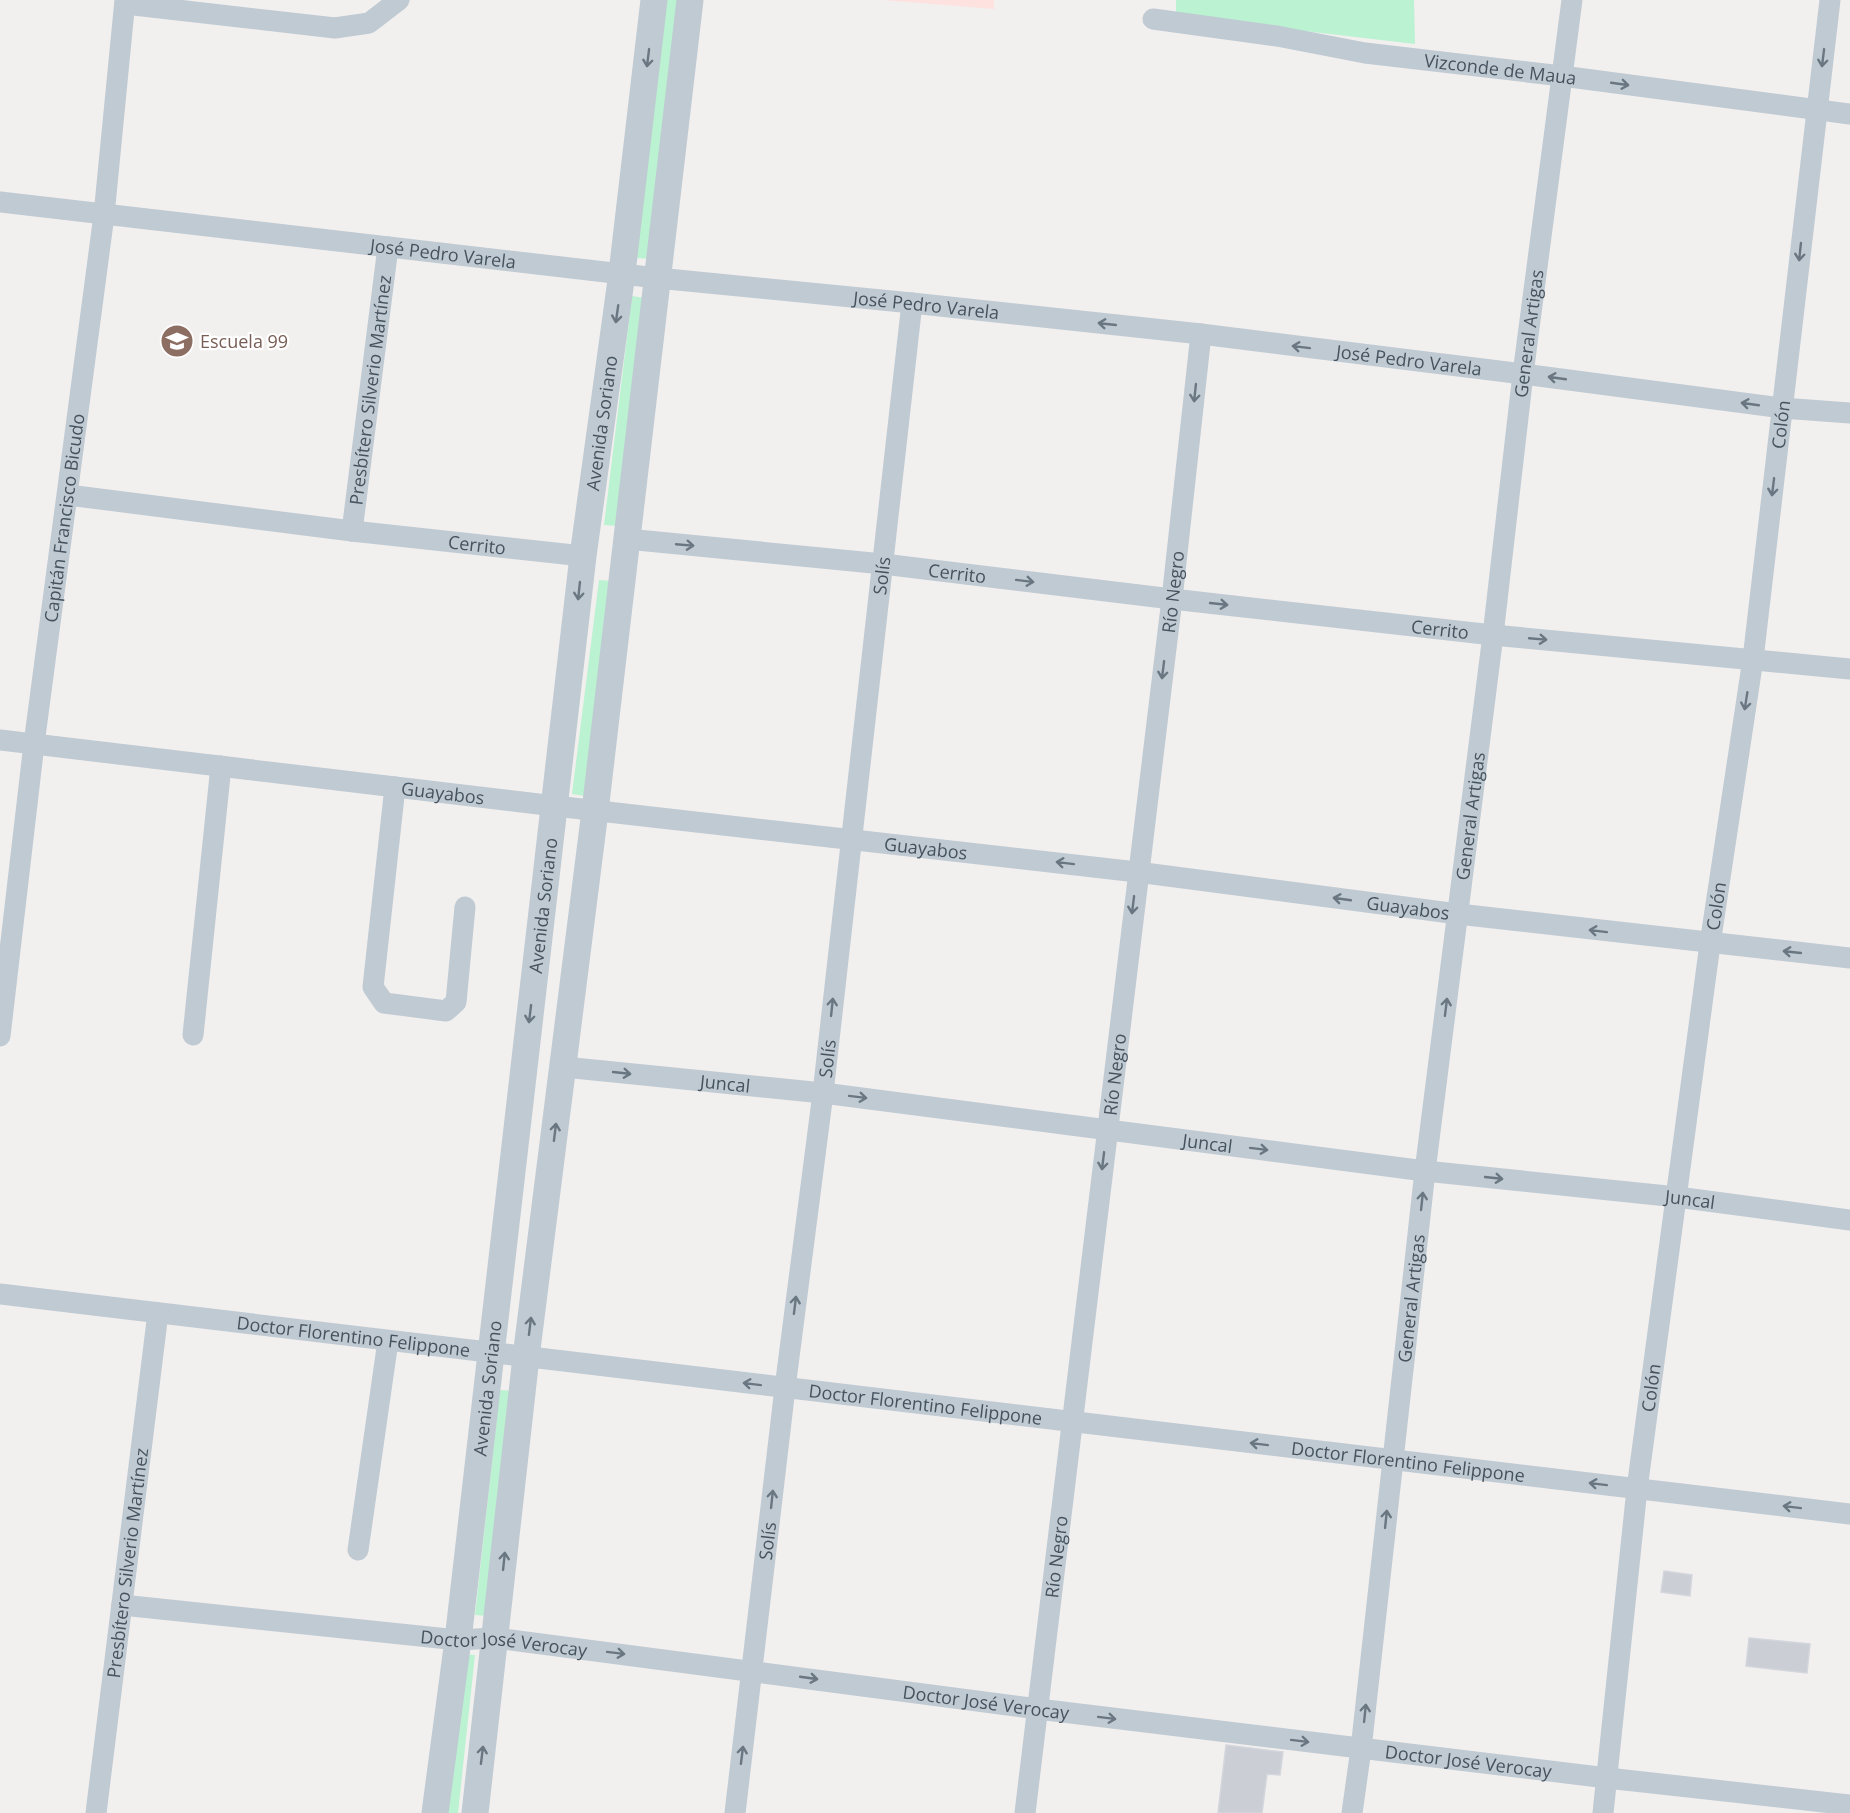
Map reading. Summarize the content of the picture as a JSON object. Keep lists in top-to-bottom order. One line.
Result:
{"streets":{"street":["Vizconde de Maua","José Pedro Varela","General Artigas","Presbítero Silverio Martínez","Avenida Soriano","Colón","Capitán Francisco Bicudo","Cerrito","Solís","Río Negro","Guayabos","Juncal","Doctor Florentino Felippone","Doctor José Verocay"]},"crossings":[["Vizconde de Maua","General Artigas"],["Vizconde de Maua","Colón"],["José Pedro Varela","General Artigas"],["José Pedro Varela","Presbítero Silverio Martínez"],["José Pedro Varela","Avenida Soriano"],["José Pedro Varela","Colón"],["José Pedro Varela","Capitán Francisco Bicudo"],["José Pedro Varela","Solís"],["José Pedro Varela","Río Negro"],["General Artigas","Cerrito"],["General Artigas","Guayabos"],["General Artigas","Juncal"],["General Artigas","Doctor Florentino Felippone"],["General Artigas","Doctor José Verocay"],["Presbítero Silverio Martínez","Cerrito"],["Presbítero Silverio Martínez","Doctor Florentino Felippone"],["Presbítero Silverio Martínez","Doctor José Verocay"],["Avenida Soriano","Cerrito"],["Avenida Soriano","Guayabos"],["Avenida Soriano","Juncal"],["Avenida Soriano","Doctor Florentino Felippone"],["Avenida Soriano","Doctor José Verocay"],["Colón","Cerrito"],["Colón","Guayabos"],["Colón","Juncal"],["Colón","Doctor Florentino Felippone"],["Colón","Doctor José Verocay"],["Capitán Francisco Bicudo","Cerrito"],["Capitán Francisco Bicudo","Guayabos"],["Cerrito","Solís"],["Cerrito","Río Negro"],["Solís","Guayabos"],["Solís","Juncal"],["Solís","Doctor Florentino Felippone"],["Solís","Doctor José Verocay"],["Río Negro","Guayabos"],["Río Negro","Juncal"],["Río Negro","Doctor Florentino Felippone"],["Río Negro","Doctor José Verocay"]],"one_way":["Vizconde de Maua","José Pedro Varela","General Artigas","Colón","Cerrito","Solís","Río Negro","Guayabos","Juncal","Doctor Florentino Felippone","Doctor José Verocay"],"places":{"school or university":["Escuela 99"]}}
